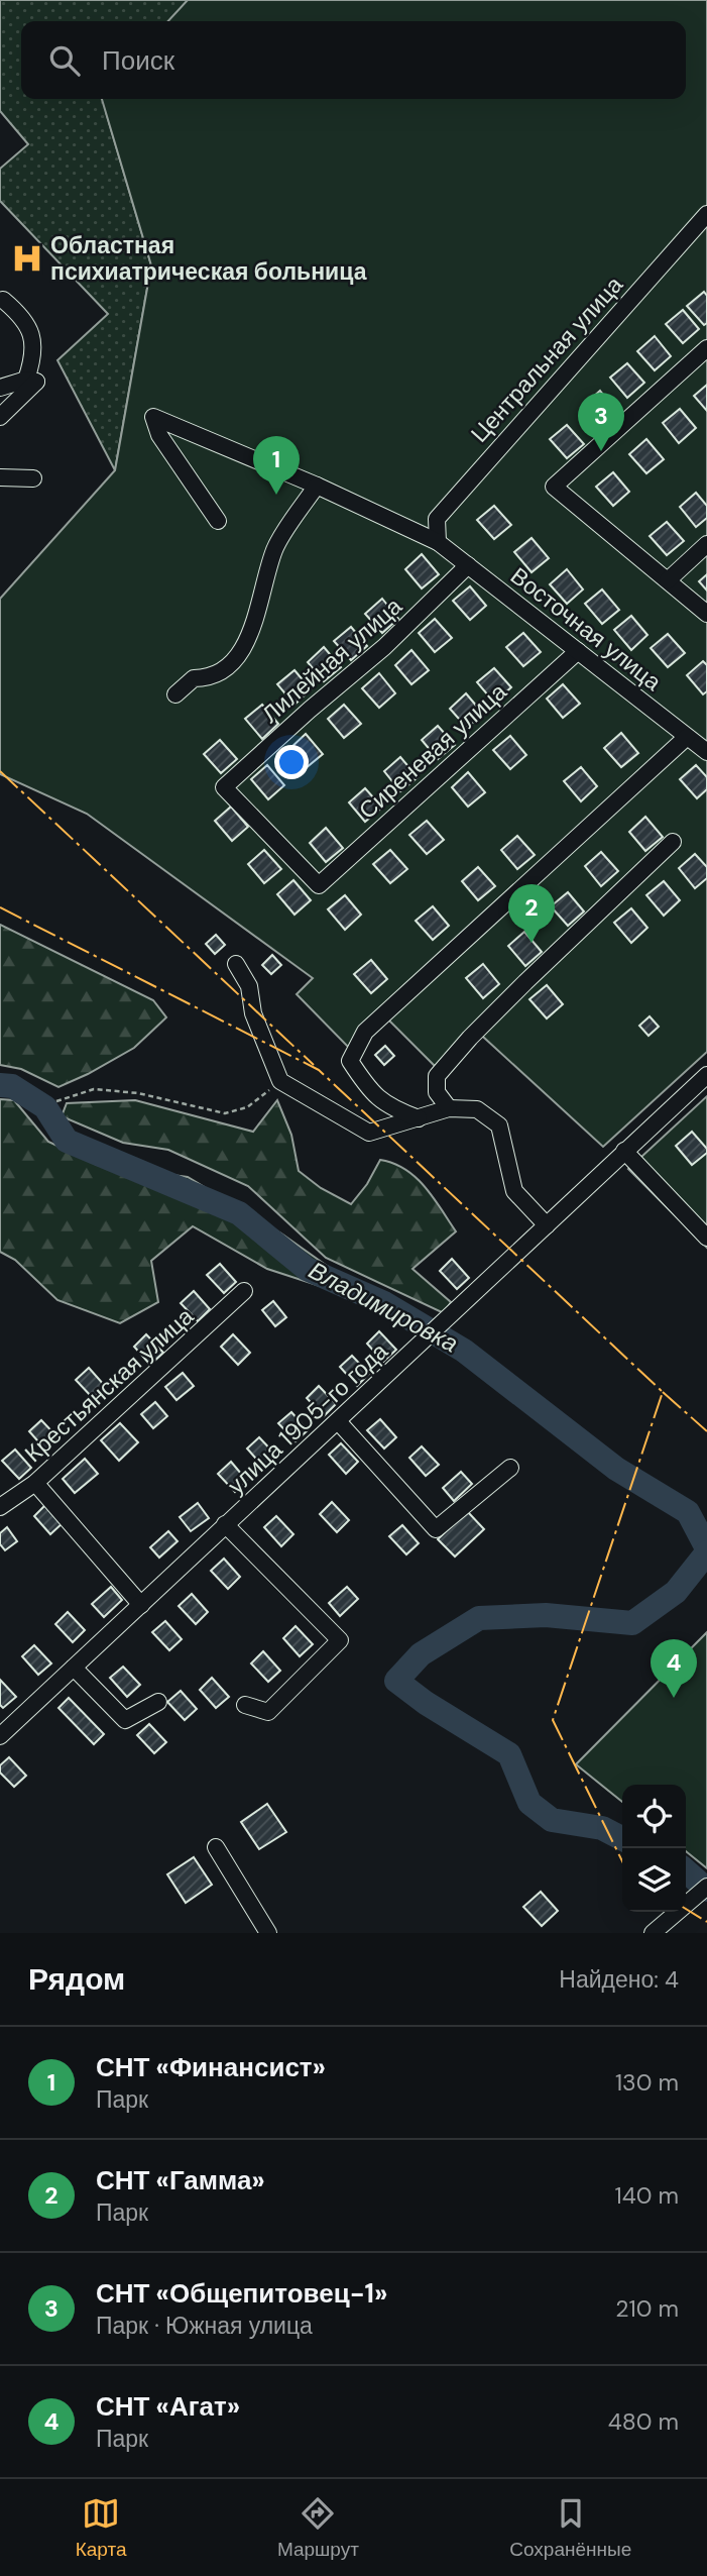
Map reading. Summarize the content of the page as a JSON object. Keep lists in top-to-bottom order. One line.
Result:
{"streets":{"street":["Центральная улица","Восточная улица","Лилейная улица","Сиреневая улица","Крестьянская улица","улица 1905-го года"]},"crossings":[["Центральная улица","Восточная улица"],["Восточная улица","Лилейная улица"],["Восточная улица","Сиреневая улица"],["Лилейная улица","Сиреневая улица"]],"water":["Владимировка"],"places":{"hospital":["Областная психиатрическая больница"]},"page":{"search":"Поиск","pins":["3","1","2","4"],"heading":["Рядом","Найдено: 4"],"list":[{"mark":"1","name":"СНТ «Финансист»","note":"Парк","value":"130 m"},{"mark":"2","name":"СНТ «Гамма»","note":"Парк","value":"140 m"},{"mark":"3","name":"СНТ «Общепитовец-1»","note":"Парк · Южная улица","value":"210 m"},{"mark":"4","name":"СНТ «Агат»","note":"Парк","value":"480 m"}],"nav":["Карта","Маршрут","Сохранённые"]}}
